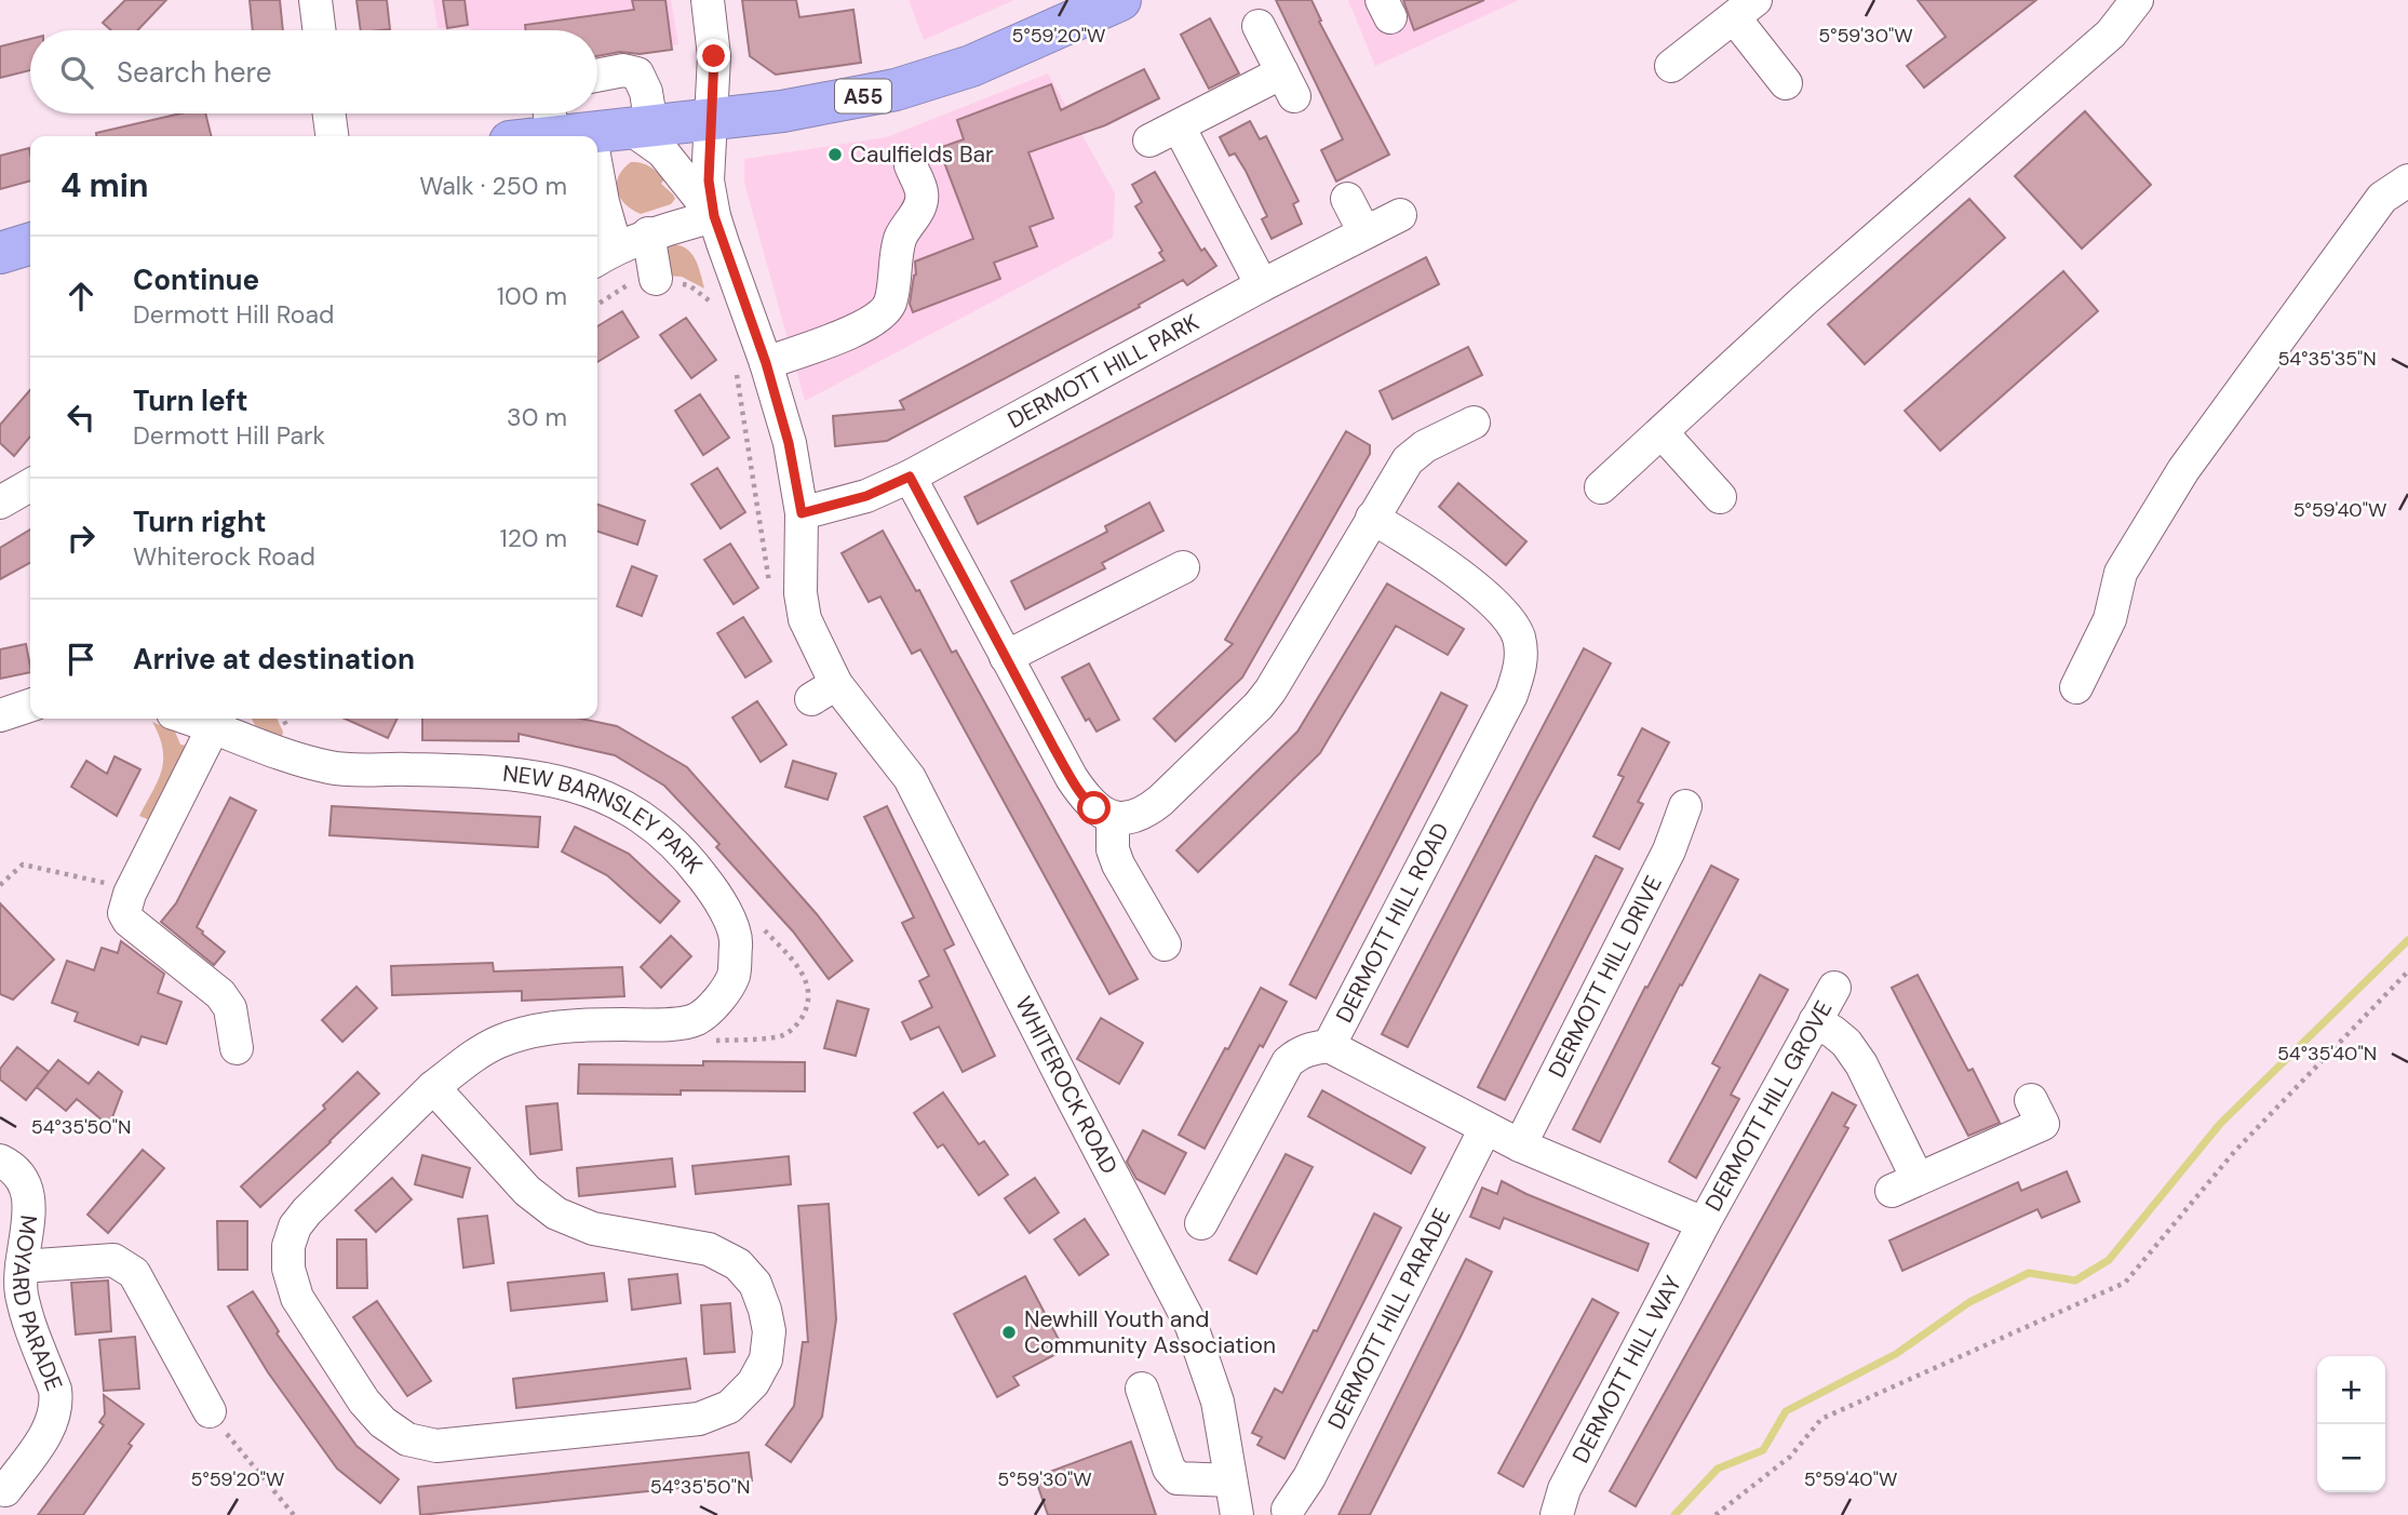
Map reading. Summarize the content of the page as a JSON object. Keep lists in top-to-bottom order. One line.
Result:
{"streets":{"highway":["A55"],"street":["DERMOTT HILL PARK","NEW BARNSLEY PARK","DERMOTT HILL ROAD","DERMOTT HILL DRIVE","WHITEROCK ROAD","DERMOTT HILL GROVE","MOYARD PARADE","DERMOTT HILL PARADE","DERMOTT HILL WAY"]},"crossings":[["A55","WHITEROCK ROAD"],["DERMOTT HILL PARK","WHITEROCK ROAD"],["DERMOTT HILL ROAD","DERMOTT HILL DRIVE"],["DERMOTT HILL ROAD","DERMOTT HILL GROVE"],["DERMOTT HILL ROAD","DERMOTT HILL PARADE"],["DERMOTT HILL ROAD","DERMOTT HILL WAY"],["DERMOTT HILL GROVE","DERMOTT HILL WAY"]],"places":["Caulfields Bar","Newhill Youth and Community Association"],"page":{"search":"Search here","heading":["4 min","Walk · 250 m"],"list":[["Continue","Dermott Hill Road","100 m"],["Turn left","Dermott Hill Park","30 m"],["Turn right","Whiterock Road","120 m"],"Arrive at destination"],"map_buttons":["+","−"]},"coordinates":["5°59'20\"W","5°59'30\"W","54°35'35\"N","5°59'40\"W","54°35'40\"N","54°35'50\"N"]}
